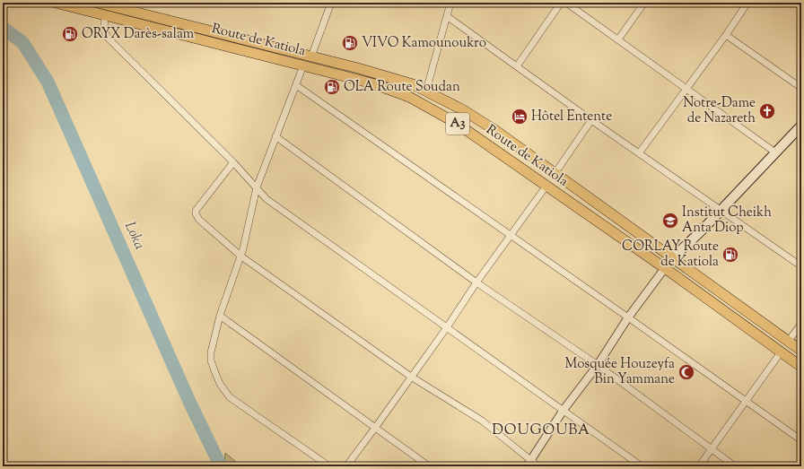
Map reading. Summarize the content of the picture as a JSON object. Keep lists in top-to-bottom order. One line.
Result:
{"streets":{"highway":["Route de Katiola","A3"]},"districts":["DOUGOUBA"],"water":["Loka"],"places":{"fuel station":["ORYX Darès-salam","VIVO Kamounoukro","OLA Route Soudan","CORLAY Route de Katiola"],"church":["Notre-Dame de Nazareth"],"hotel":["Hôtel Entente"],"school or university":["Institut Cheikh Anta Diop"],"mosque":["Mosquée Houzeyfa Bin Yammane"]}}
